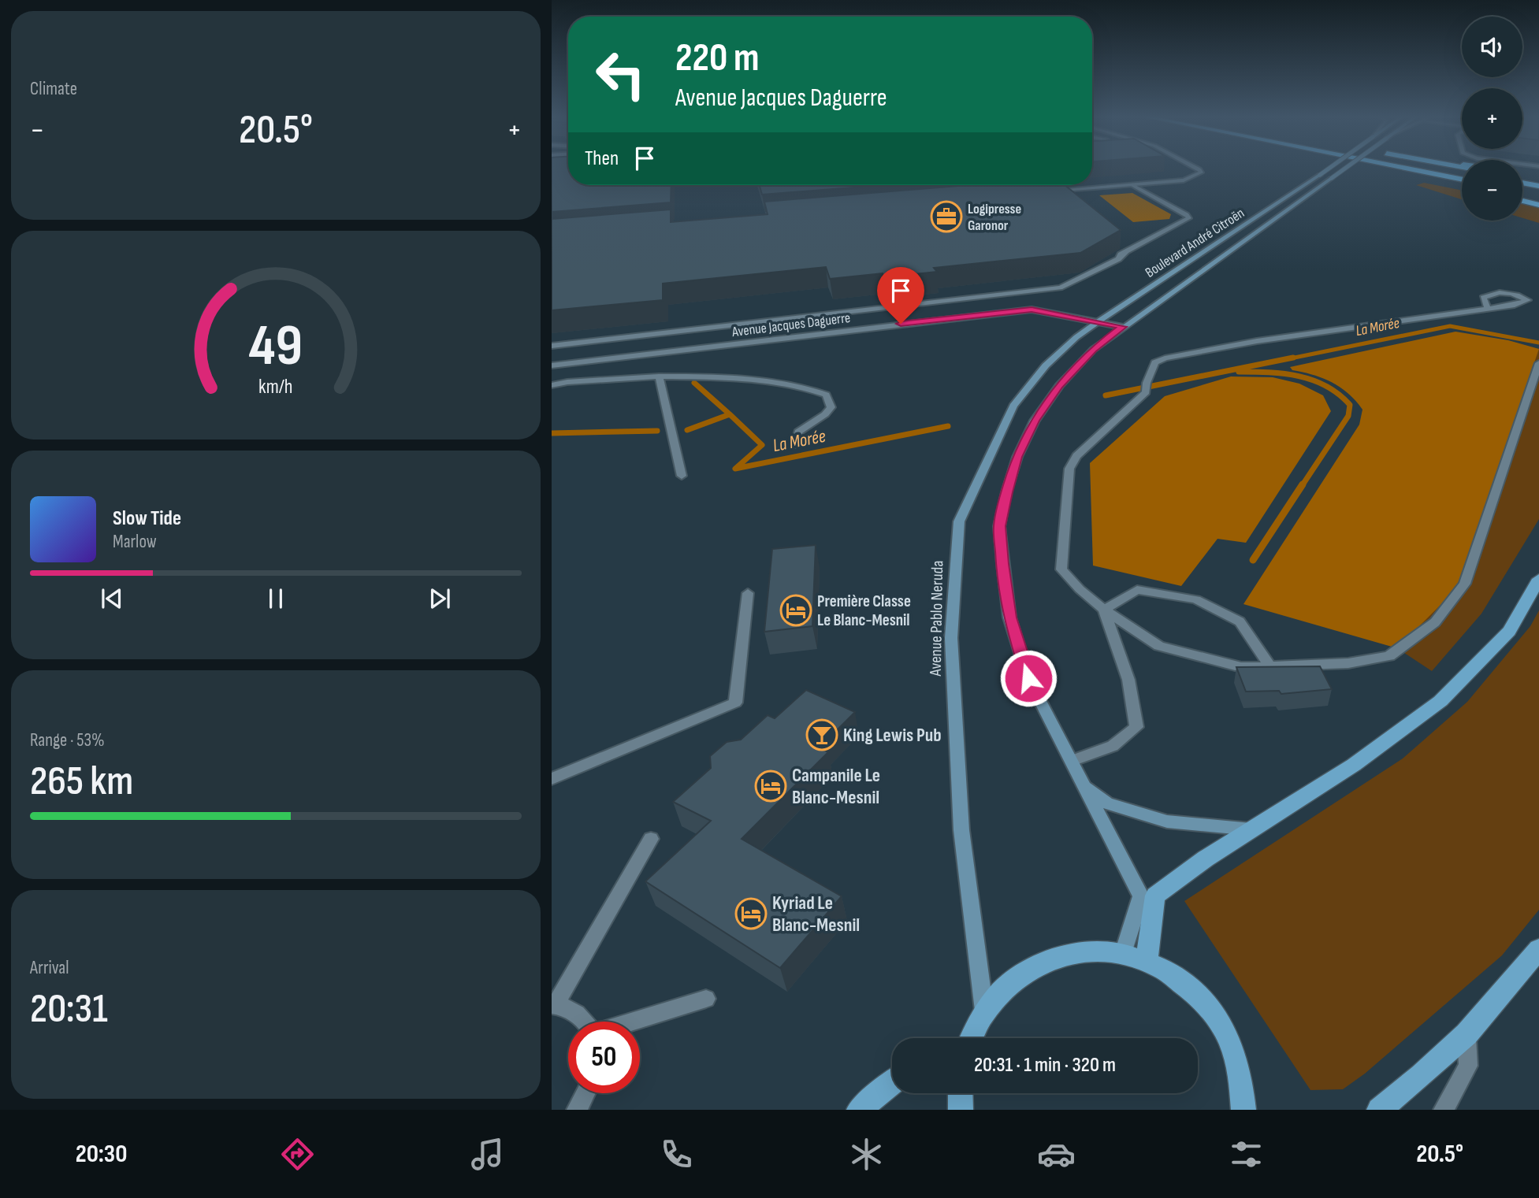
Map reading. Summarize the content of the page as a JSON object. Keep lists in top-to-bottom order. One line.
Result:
{"streets":{"main road":["Boulevard André Citroën","Avenue Pablo Neruda"],"street":["Avenue Jacques Daguerre"]},"crossings":[["Boulevard André Citroën","Avenue Jacques Daguerre"],["Boulevard André Citroën","Avenue Pablo Neruda"],["Avenue Jacques Daguerre","Avenue Pablo Neruda"]],"water":["La Morée"],"places":{"office":["Logipresse Garonor"],"hotel":["Première Classe Le Blanc-Mesnil","Campanile Le Blanc-Mesnil","Kyriad Le Blanc-Mesnil"],"bar":["King Lewis Pub"]},"page":{"tile":["Climate",["Range · 53%","265 km"],["Arrival","20:31"]],"map_buttons":["+","−"],"turn":["220 m","Avenue Jacques Daguerre"],"heat":["−","20.5°","+"],"then":"Then","song":["Slow Tide","Marlow"],"limit":"50","trip":"20:31 · 1 min · 320 m","tabs":["20:30","20.5°"],"gauge":["49","km/h"]}}
